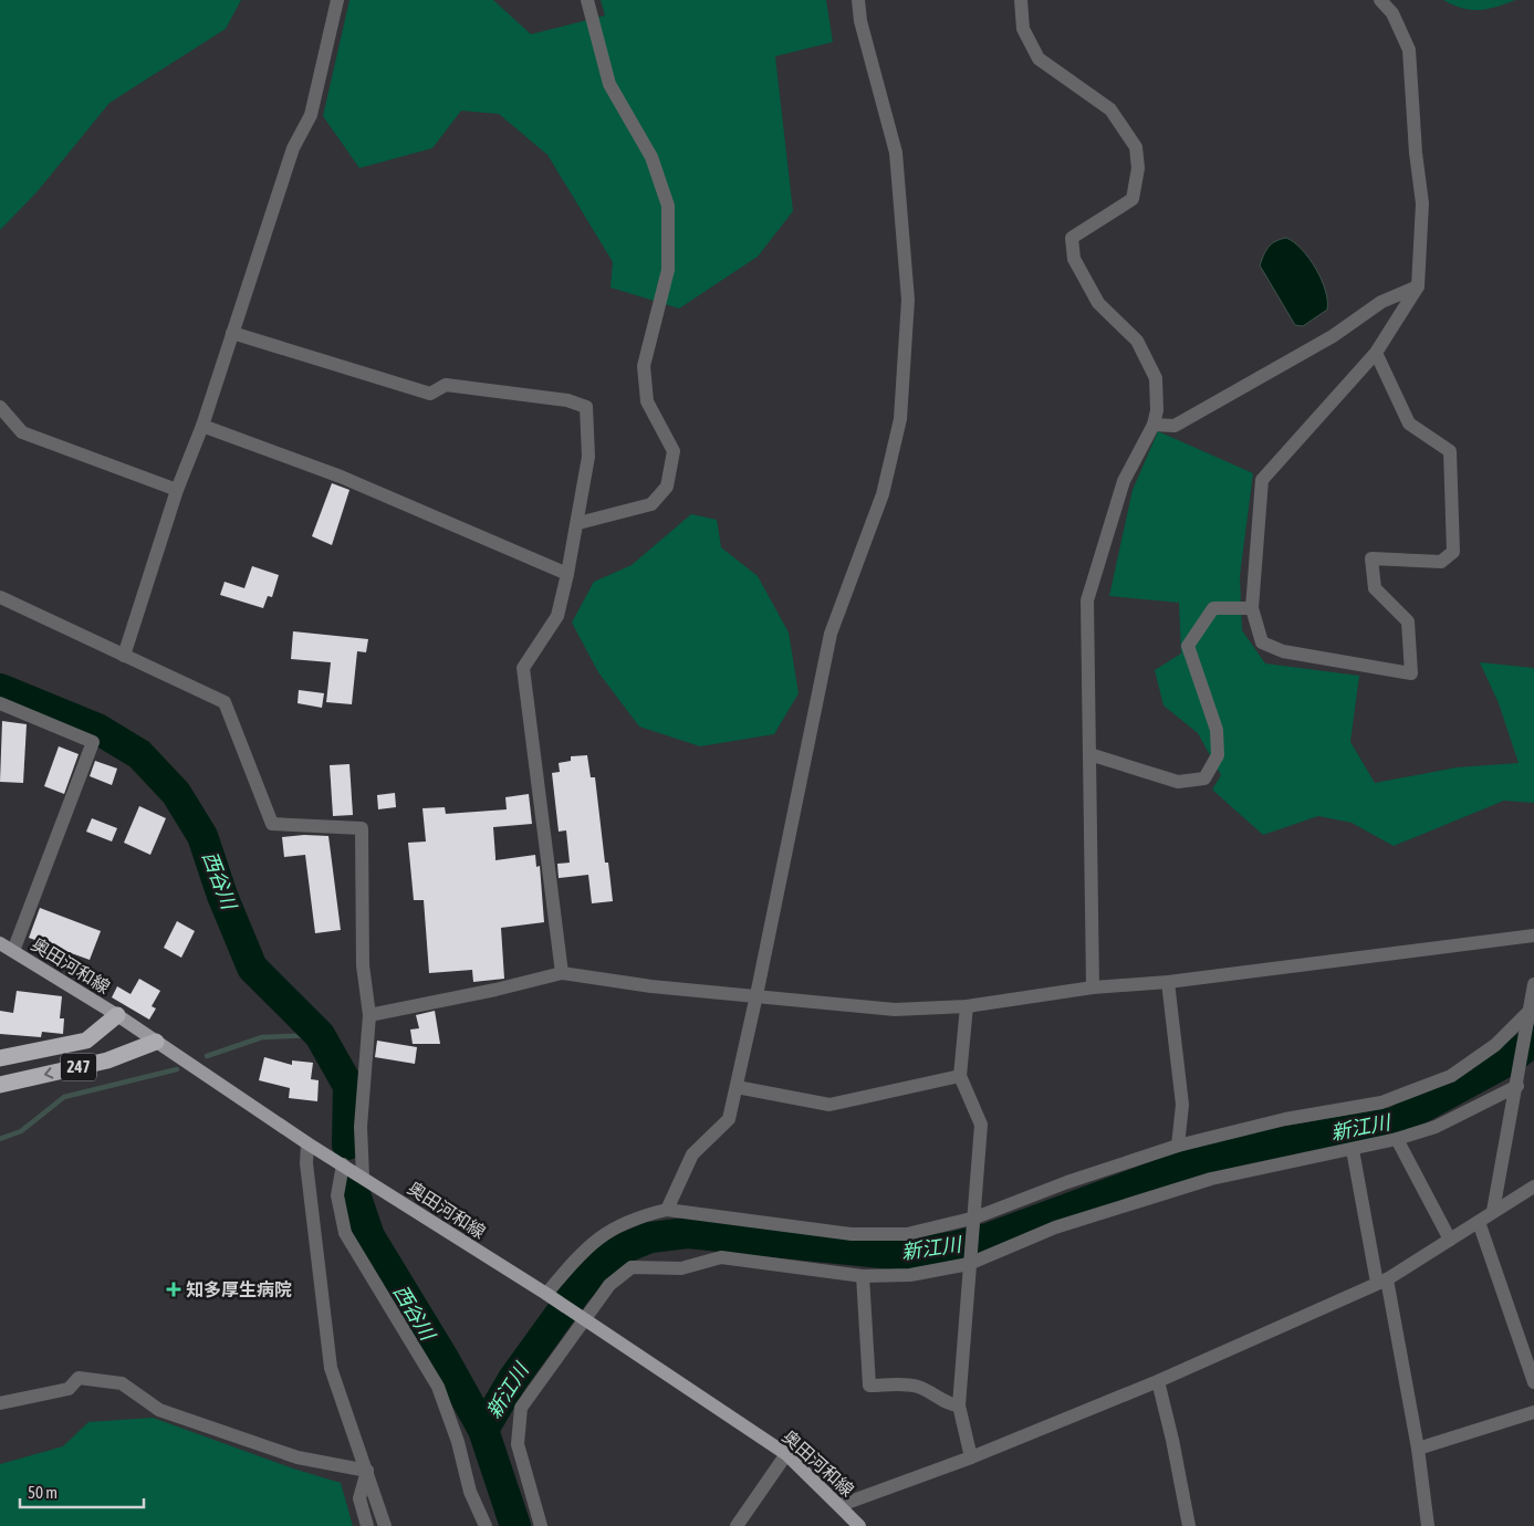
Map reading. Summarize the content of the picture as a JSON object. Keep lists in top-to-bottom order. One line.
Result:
{"streets":{"highway":["247"],"main road":["奥田河和線"]},"crossings":[["奥田河和線","247"]],"water":["西谷川","新江川"],"places":{"health":["知多厚生病院"]},"scale_bar":"50 m"}
